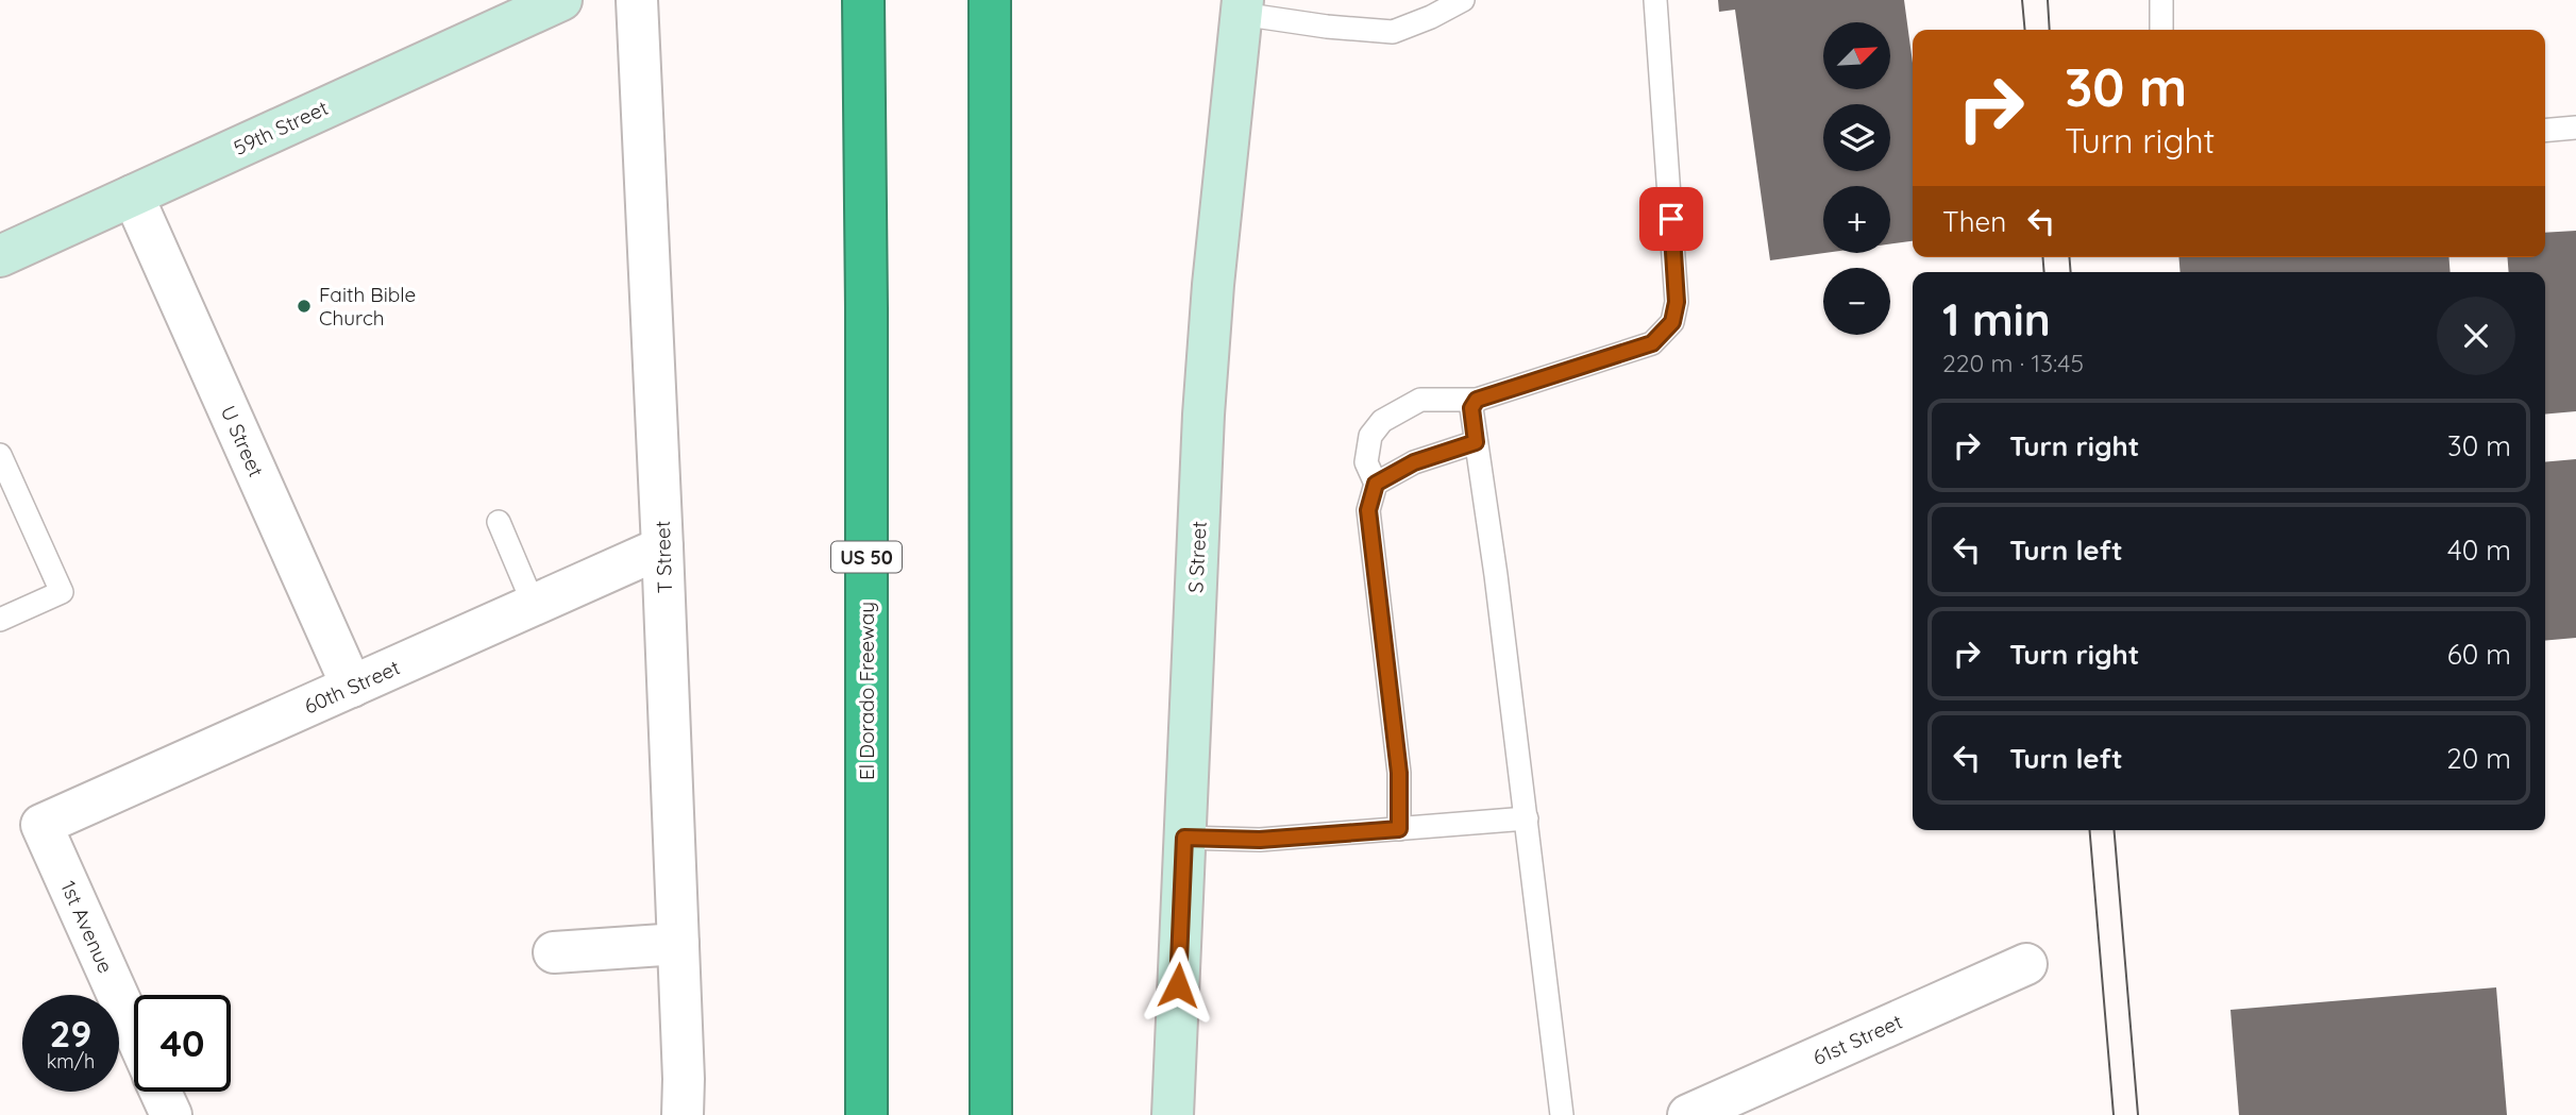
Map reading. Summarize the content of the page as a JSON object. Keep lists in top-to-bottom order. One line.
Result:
{"streets":{"highway":["US 50","El Dorado Freeway"],"street":["59th Street","U Street","T Street","S Street","60th Street","1st Avenue","61st Street"]},"crossings":[["59th Street","U Street"],["U Street","60th Street"],["T Street","60th Street"],["60th Street","1st Avenue"]],"places":["Faith Bible Church"],"north":"top right","page":{"map_buttons":["+","−"],"turn":["30 m","Turn right"],"then":"Then","heading":["1 min","220 m · 13:45"],"list":[{"name":"Turn right","value":"30 m"},{"name":"Turn left","value":"40 m"},{"name":"Turn right","value":"60 m"},{"name":"Turn left","value":"20 m"}],"speed":"29 km/h","limit":"40"}}
